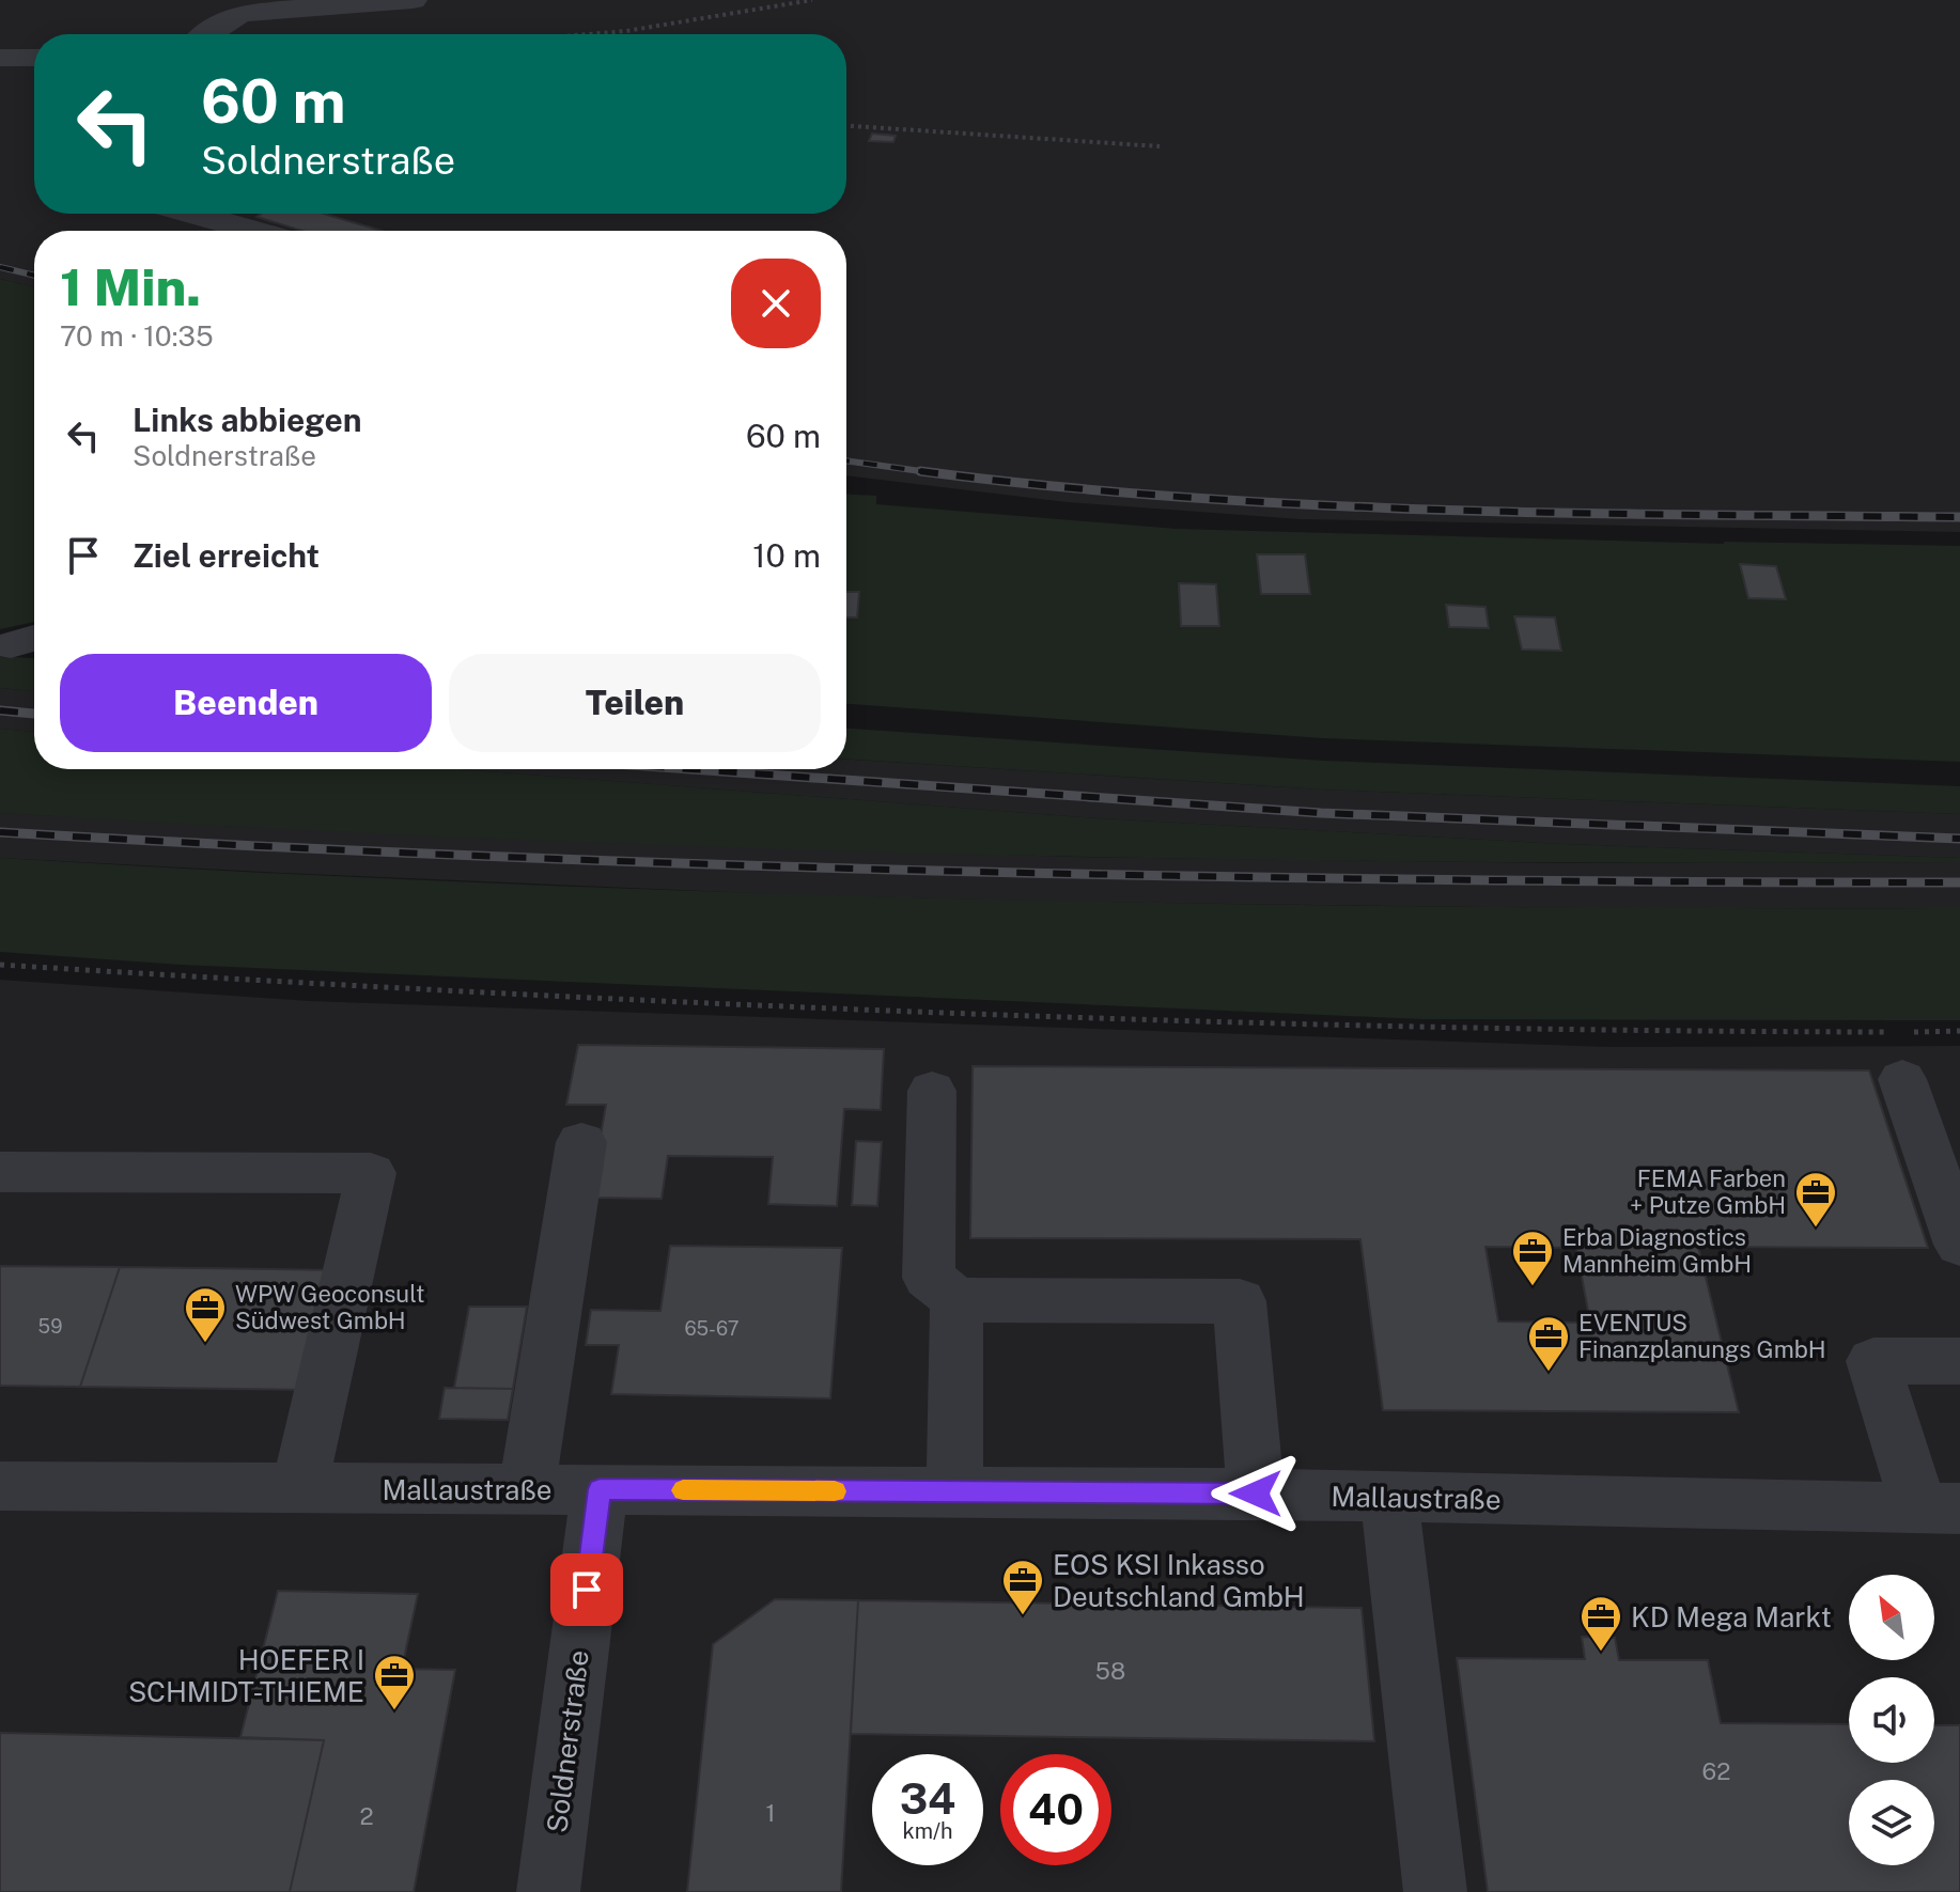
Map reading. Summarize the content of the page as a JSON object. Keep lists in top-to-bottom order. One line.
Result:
{"streets":{"street":["Mallaustraße","Soldnerstraße"]},"crossings":[["Mallaustraße","Soldnerstraße"]],"places":{"office":["FEMA Farben + Putze GmbH","Erba Diagnostics Mannheim GmbH","WPW Geoconsult Südwest GmbH","EVENTUS Finanzplanungs GmbH","EOS KSI Inkasso Deutschland GmbH","KD Mega Markt","HOEFER I SCHMIDT-THIEME"]},"house_numbers":["59","65-67","58","62","1","2"],"north":"top left","page":{"turn":["60 m","Soldnerstraße"],"heading":["1 Min.","70 m · 10:35"],"list":[{"name":"Links abbiegen","note":"Soldnerstraße","value":"60 m"},{"name":"Ziel erreicht","value":"10 m"}],"buttons":["Beenden","Teilen"],"speed":"34 km/h","limit":"40"}}
